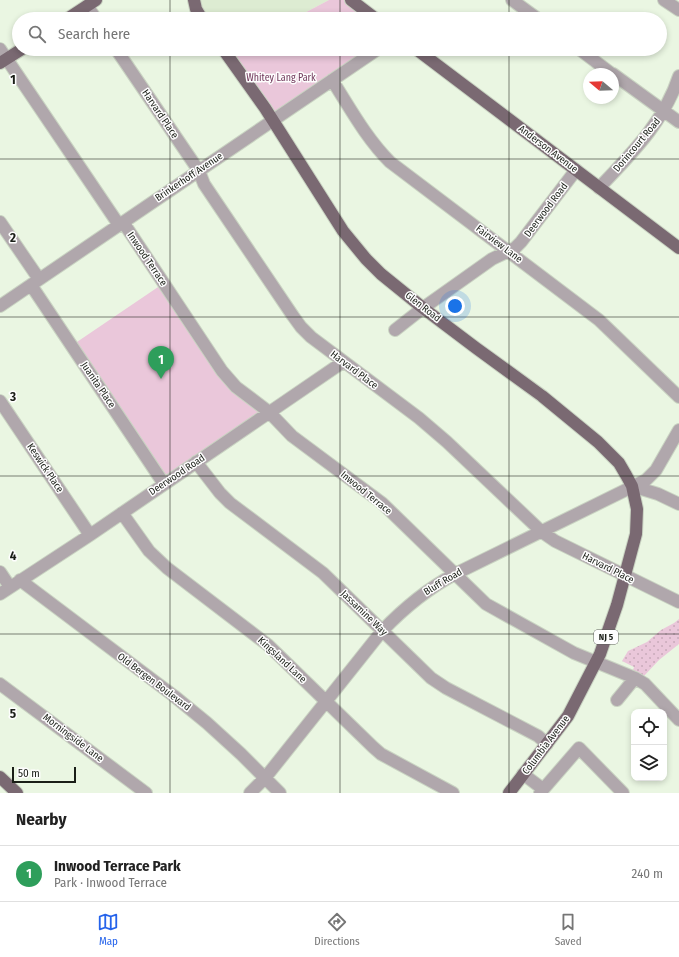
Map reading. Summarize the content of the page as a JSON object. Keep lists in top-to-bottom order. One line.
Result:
{"streets":{"main road":["Anderson Avenue","Glen Road","NJ 5","Columbia Avenue"],"street":["Harvard Place","Dorincourt Road","Brinkerhoff Avenue","Deerwood Road","Fairview Lane","Inwood Terrace","Juanita Place","Keswick Place","Bluff Road","Jassamine Way","Kingsland Lane","Old Bergen Boulevard","Morningside Lane"]},"crossings":[["Harvard Place","Brinkerhoff Avenue"],["Harvard Place","Deerwood Road"],["Harvard Place","Bluff Road"],["Harvard Place","NJ 5"],["Dorincourt Road","Anderson Avenue"],["Anderson Avenue","Deerwood Road"],["Brinkerhoff Avenue","Fairview Lane"],["Brinkerhoff Avenue","Inwood Terrace"],["Brinkerhoff Avenue","Glen Road"],["Brinkerhoff Avenue","Juanita Place"],["Deerwood Road","Fairview Lane"],["Deerwood Road","Inwood Terrace"],["Deerwood Road","Glen Road"],["Deerwood Road","Juanita Place"],["Deerwood Road","Keswick Place"],["Deerwood Road","Jassamine Way"],["Deerwood Road","Kingsland Lane"],["Deerwood Road","Old Bergen Boulevard"],["Inwood Terrace","Bluff Road"],["Inwood Terrace","NJ 5"],["Inwood Terrace","Columbia Avenue"],["Glen Road","Bluff Road"],["Glen Road","NJ 5"],["Bluff Road","Jassamine Way"],["Bluff Road","NJ 5"],["Bluff Road","Kingsland Lane"],["Bluff Road","Old Bergen Boulevard"],["Jassamine Way","Columbia Avenue"],["NJ 5","Columbia Avenue"]],"parks":["Whitey Lang Park"],"scale_bar":"50 m","north":"left","page":{"search":"Search here","pins":"1","scale":"50 m","heading":"Nearby","list":[{"mark":"1","name":"Inwood Terrace Park","note":"Park · Inwood Terrace","value":"240 m"}],"nav":["Map","Directions","Saved"]},"grid":{"rows":["1","2","3","4","5"]}}
